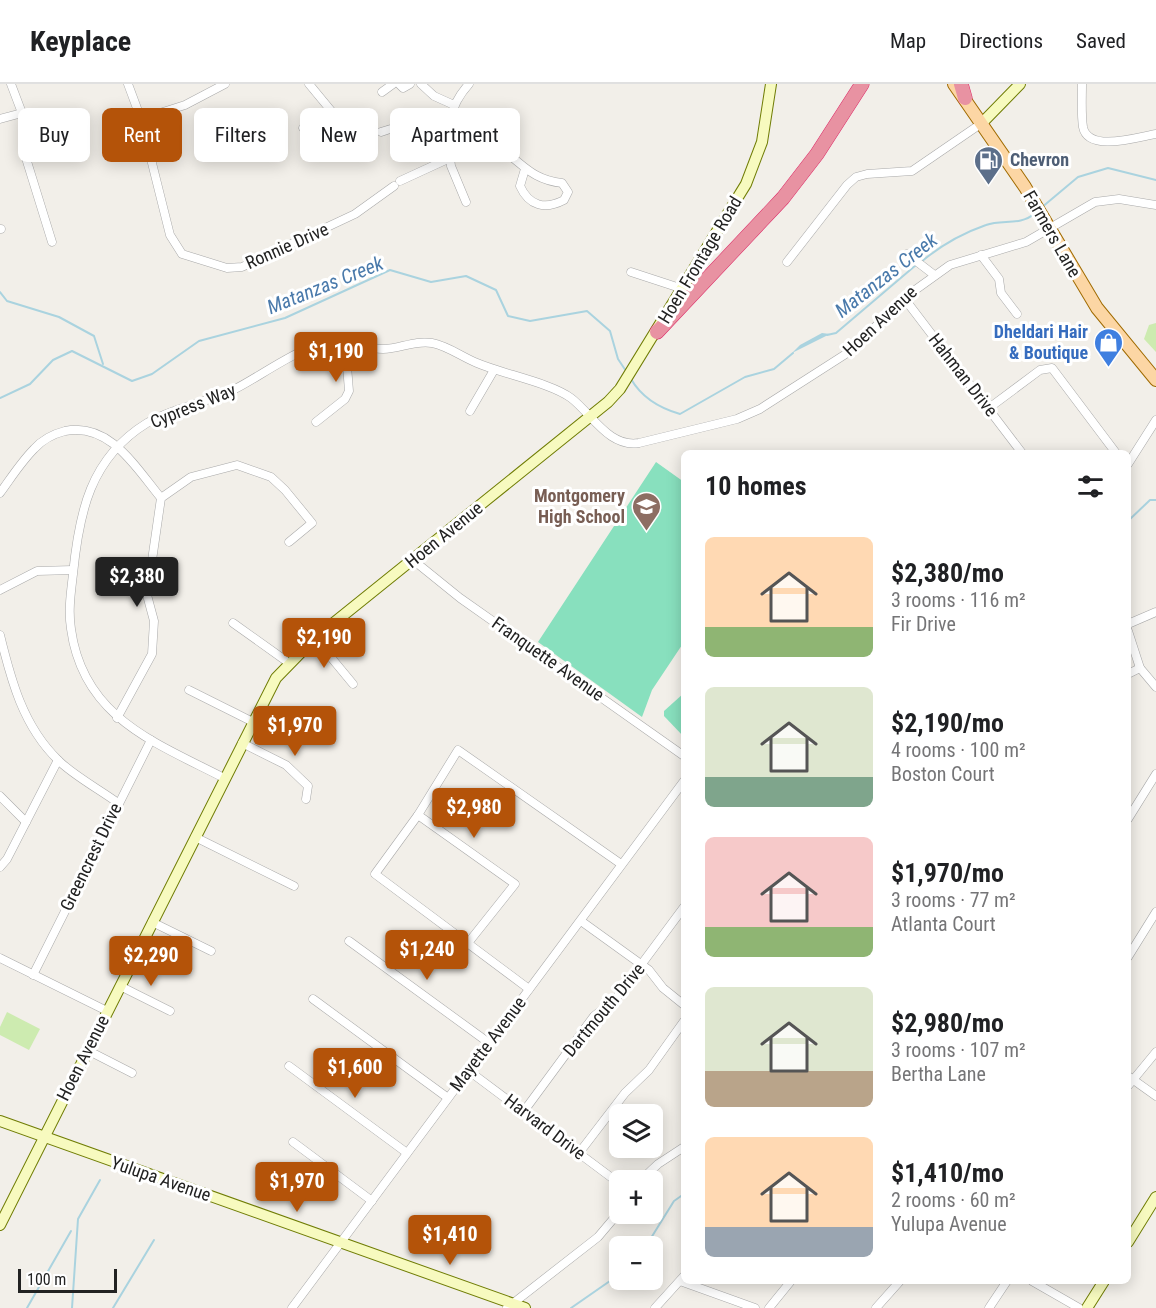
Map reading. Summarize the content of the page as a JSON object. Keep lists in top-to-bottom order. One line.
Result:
{"streets":{"main road":["Farmers Lane"],"street":["Ronnie Drive","Hoen Frontage Road","Hoen Avenue","Hahman Drive","Cypress Way","Franquette Avenue","Greencrest Drive","Dartmouth Drive","Mayette Avenue","Harvard Drive","Yulupa Avenue"]},"crossings":[["Farmers Lane","Hoen Avenue"],["Hoen Frontage Road","Hoen Avenue"],["Hoen Frontage Road","Cypress Way"],["Hoen Avenue","Hahman Drive"],["Hoen Avenue","Cypress Way"],["Hoen Avenue","Franquette Avenue"],["Hoen Avenue","Yulupa Avenue"],["Cypress Way","Greencrest Drive"],["Dartmouth Drive","Harvard Drive"],["Mayette Avenue","Harvard Drive"],["Mayette Avenue","Yulupa Avenue"]],"water":["Matanzas Creek"],"places":{"fuel station":["Chevron"],"shop":["Dheldari Hair & Boutique"],"school or university":["Montgomery High School"]},"scale_bar":"100 m","page":{"header":"Keyplace","nav":["Map","Directions","Saved"],"chip":["Buy","Rent","Filters","New","Apartment"],"price":["$1,190","$2,380","$2,190","$1,970","$2,980","$1,240","$2,290","$1,600","$1,970","$1,410"],"heading":"10 homes","list":[{"name":"$2,380/mo","note":"3 rooms · 116 m² · Fir Drive"},{"name":"$2,190/mo","note":"4 rooms · 100 m² · Boston Court"},{"name":"$1,970/mo","note":"3 rooms · 77 m² · Atlanta Court"},{"name":"$2,980/mo","note":"3 rooms · 107 m² · Bertha Lane"},{"name":"$1,410/mo","note":"2 rooms · 60 m² · Yulupa Avenue"}],"map_buttons":["+","−"],"scale":"100 m"}}
